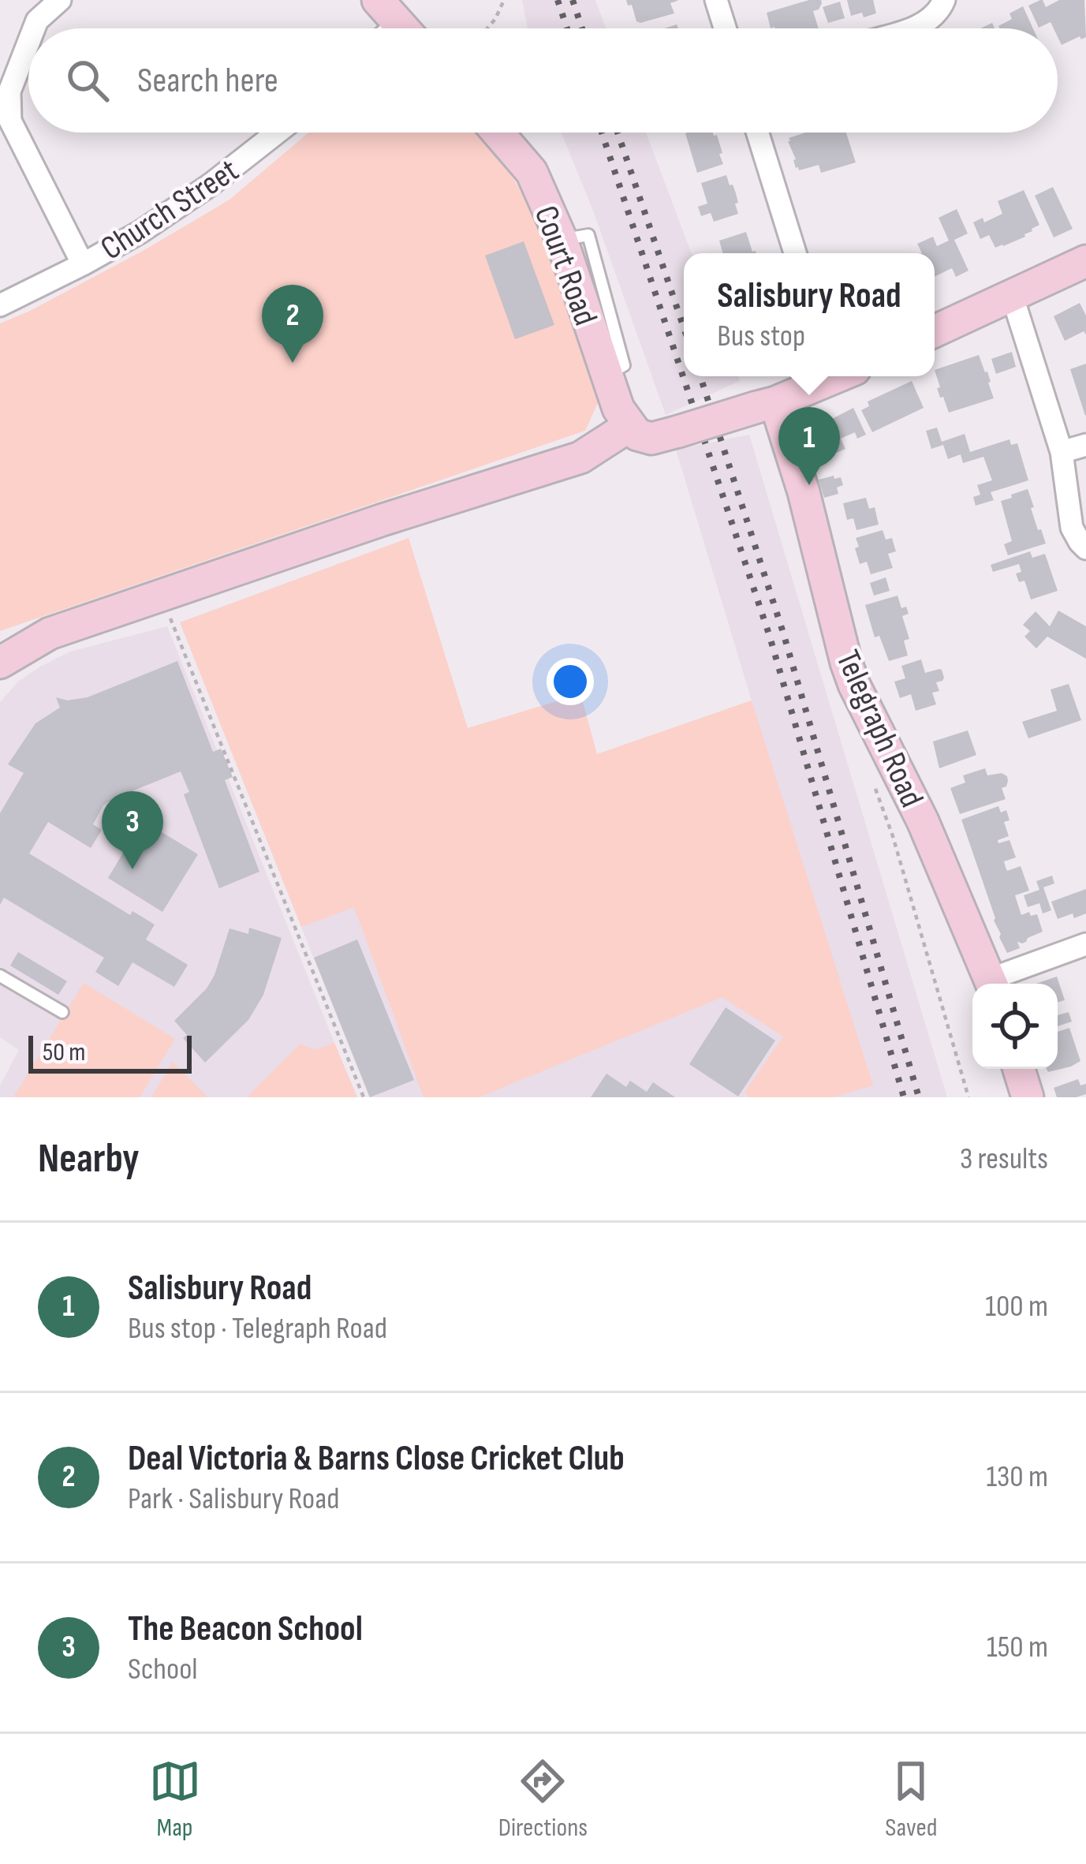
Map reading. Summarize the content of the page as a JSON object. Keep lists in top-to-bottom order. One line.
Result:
{"streets":{"street":["Church Street","Court Road","Telegraph Road"]},"scale_bar":"50 m","page":{"search":"Search here","popup":["Salisbury Road","Bus stop"],"pins":["2","1","3"],"scale":"50 m","heading":["Nearby","3 results"],"list":[{"mark":"1","name":"Salisbury Road","note":"Bus stop · Telegraph Road","value":"100 m"},{"mark":"2","name":"Deal Victoria & Barns Close Cricket Club","note":"Park · Salisbury Road","value":"130 m"},{"mark":"3","name":"The Beacon School","note":"School","value":"150 m"}],"nav":["Map","Directions","Saved"]}}
